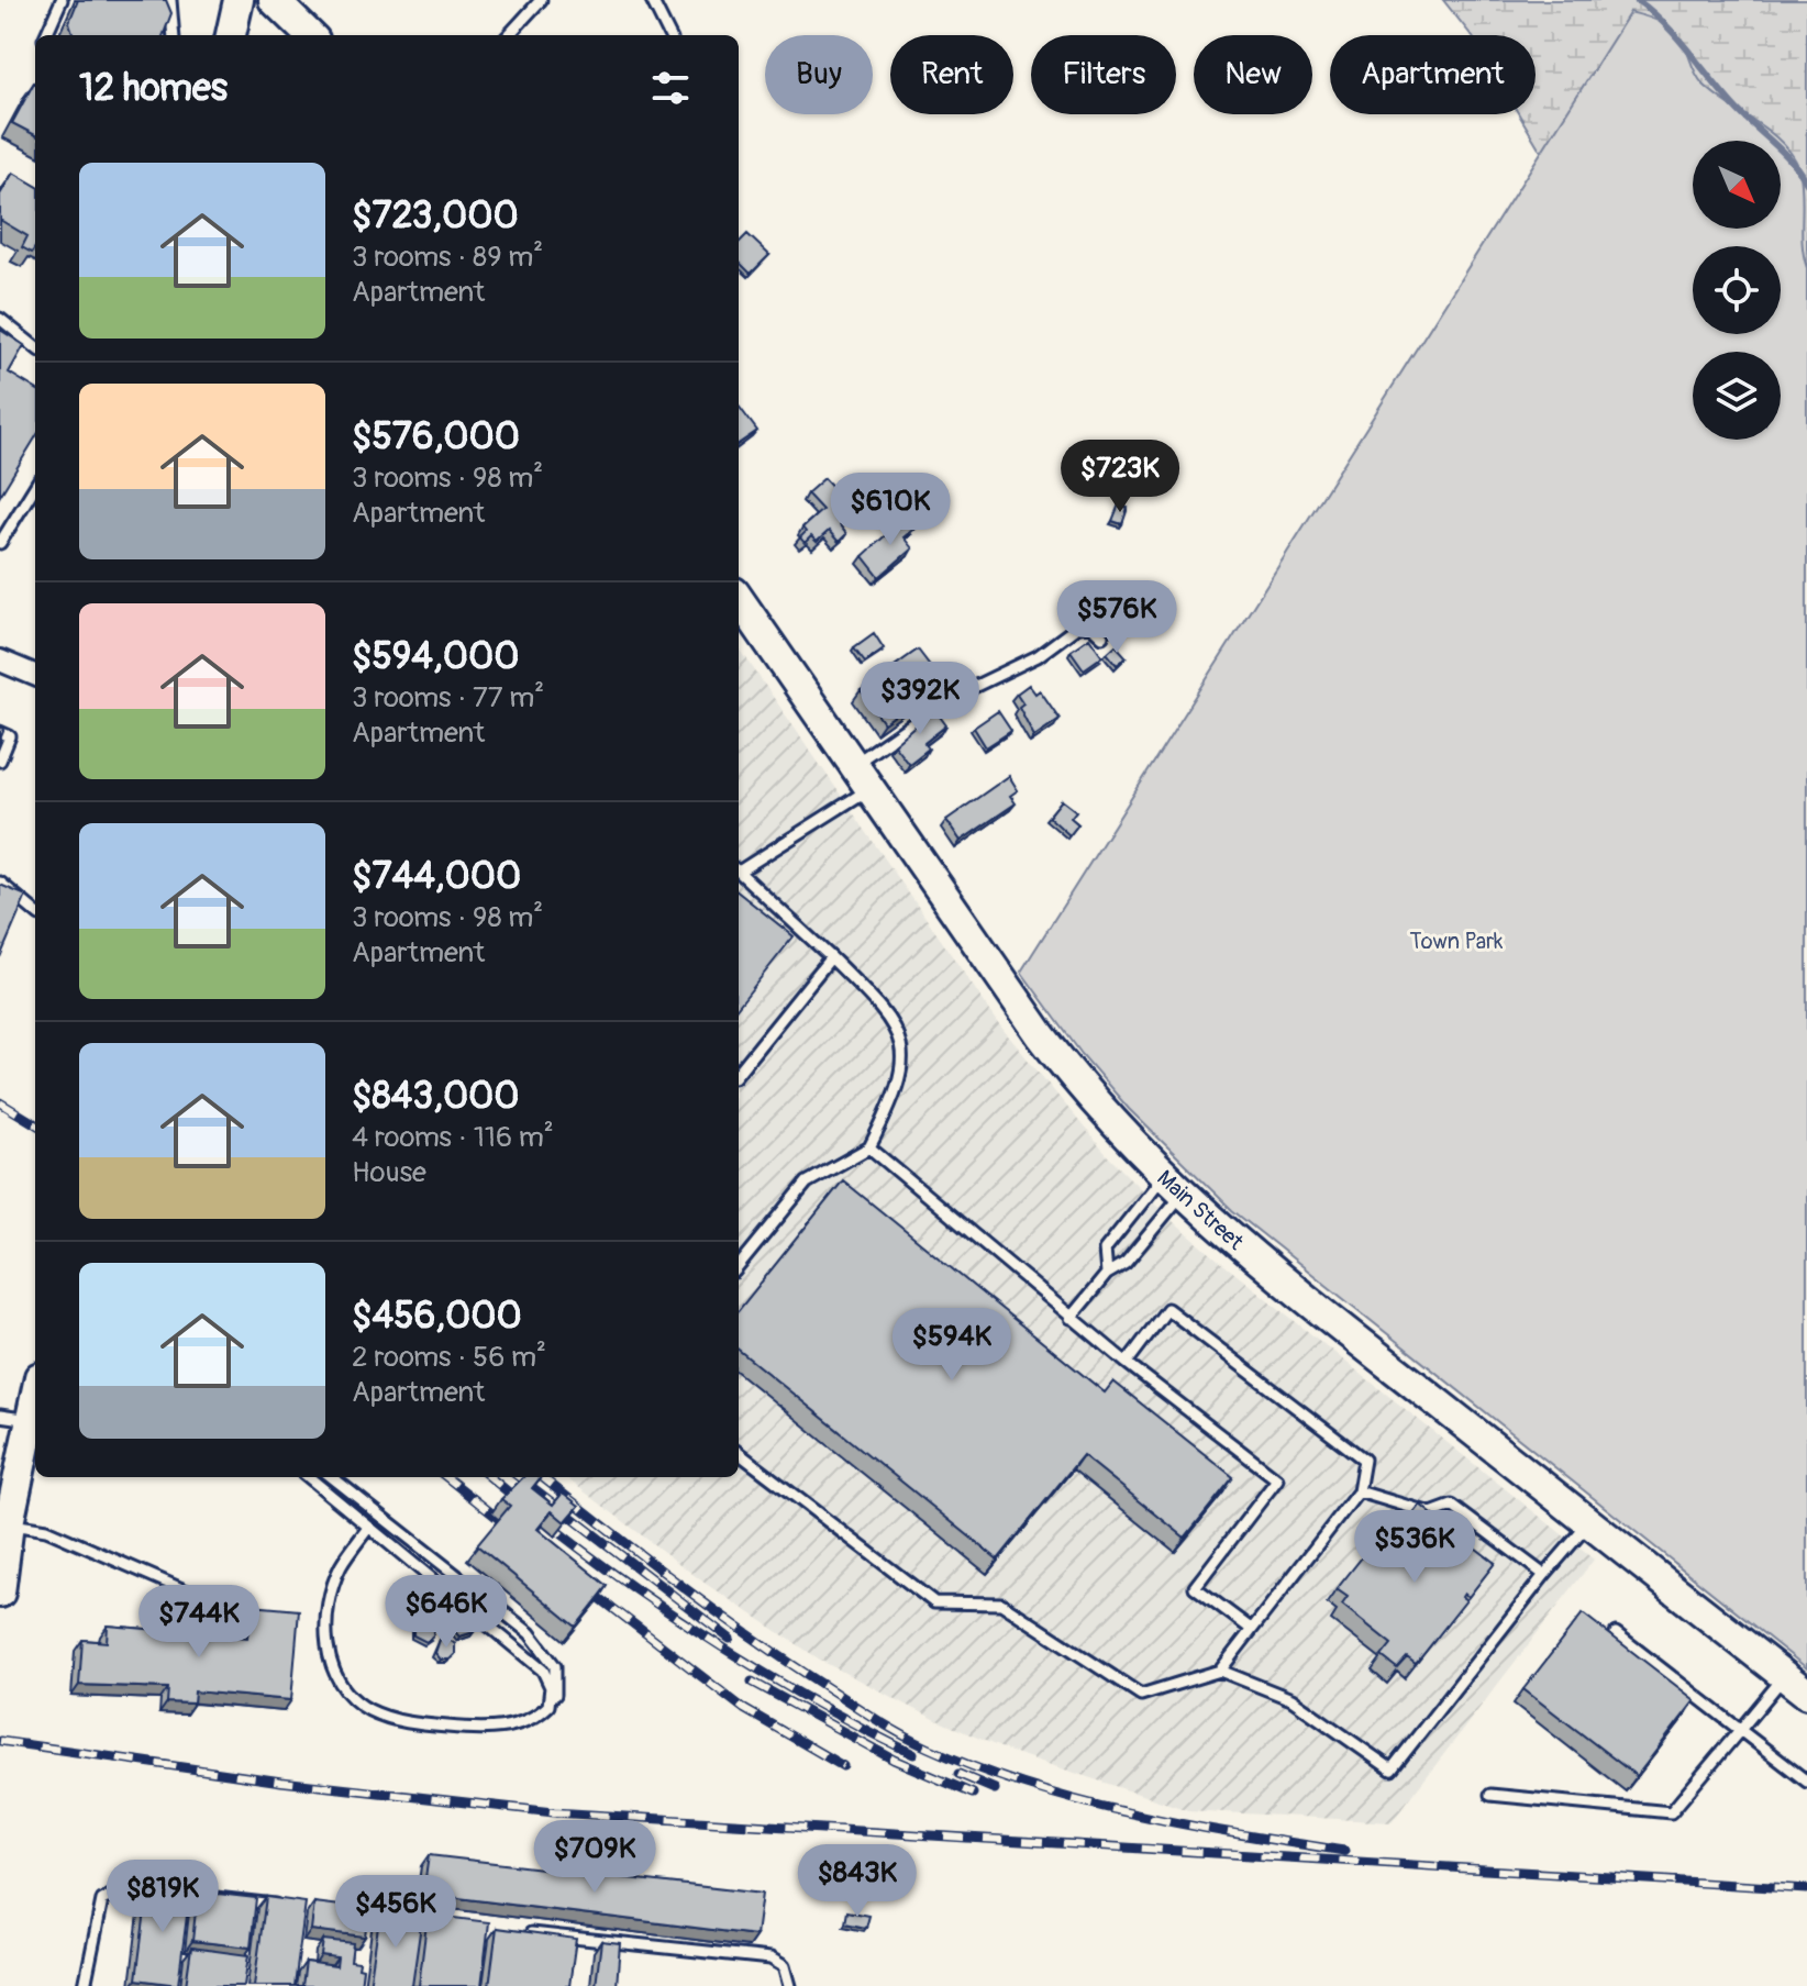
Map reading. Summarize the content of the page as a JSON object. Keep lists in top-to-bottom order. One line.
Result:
{"streets":{"main road":["Main Street"]},"parks":["Town Park"],"north":"bottom right","page":{"chip":["Buy","Rent","Filters","New","Apartment"],"heading":"12 homes","list":[{"name":"$723,000","note":"3 rooms · 89 m² · Apartment"},{"name":"$576,000","note":"3 rooms · 98 m² · Apartment"},{"name":"$594,000","note":"3 rooms · 77 m² · Apartment"},{"name":"$744,000","note":"3 rooms · 98 m² · Apartment"},{"name":"$843,000","note":"4 rooms · 116 m² · House"},{"name":"$456,000","note":"2 rooms · 56 m² · Apartment"}],"price":["$723K","$610K","$576K","$392K","$594K","$536K","$646K","$744K","$709K","$843K","$819K","$456K"]}}
